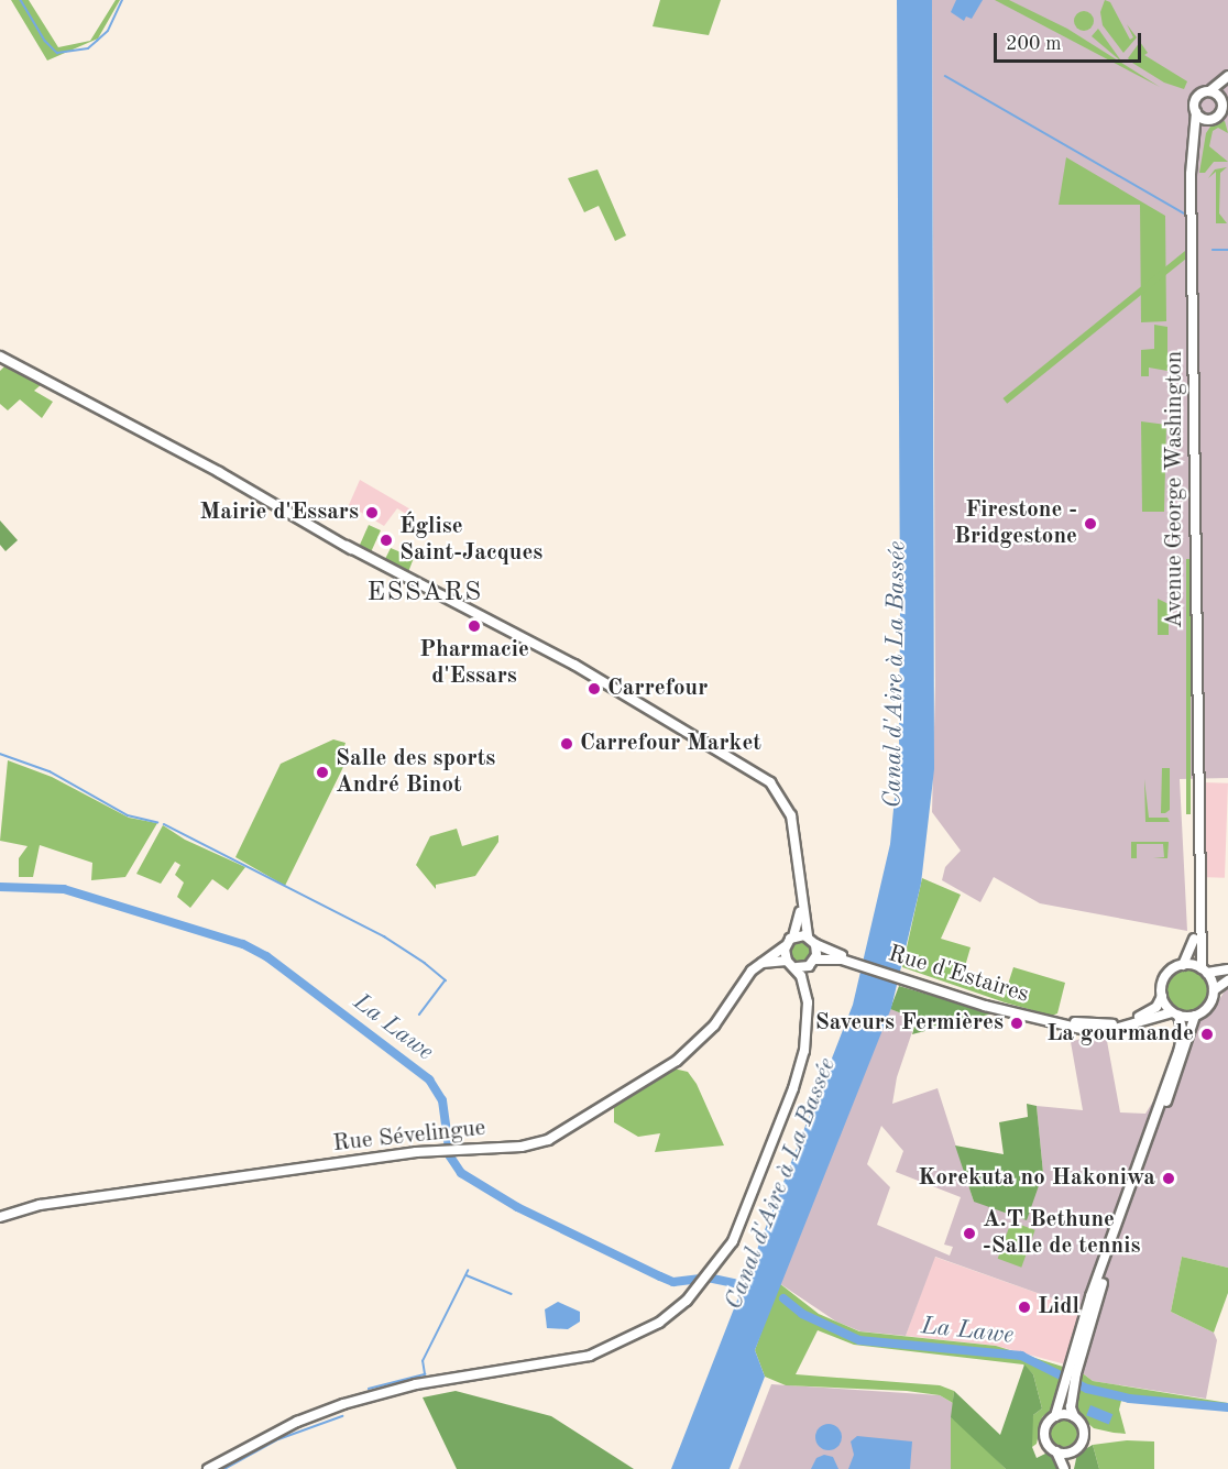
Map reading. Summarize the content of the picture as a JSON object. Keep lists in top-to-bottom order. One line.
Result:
{"streets":{"main road":["Avenue George Washington","Rue d'Estaires","Rue Sévelingue"]},"crossings":[["Avenue George Washington","Rue d'Estaires"],["Rue d'Estaires","Rue Sévelingue"]],"districts":["ESSARS"],"water":["Canal d'Aire à La Bassée","La Lawe"],"places":["Mairie d'Essars","Firestone - Bridgestone","Église Saint-Jacques","Pharmacie d'Essars","Carrefour","Carrefour Market","Salle des sports André Binot","Saveurs Fermières","La gourmande","Korekuta no Hakoniwa","A.T Bethune -Salle de tennis","Lidl"],"scale_bar":"200 m"}
